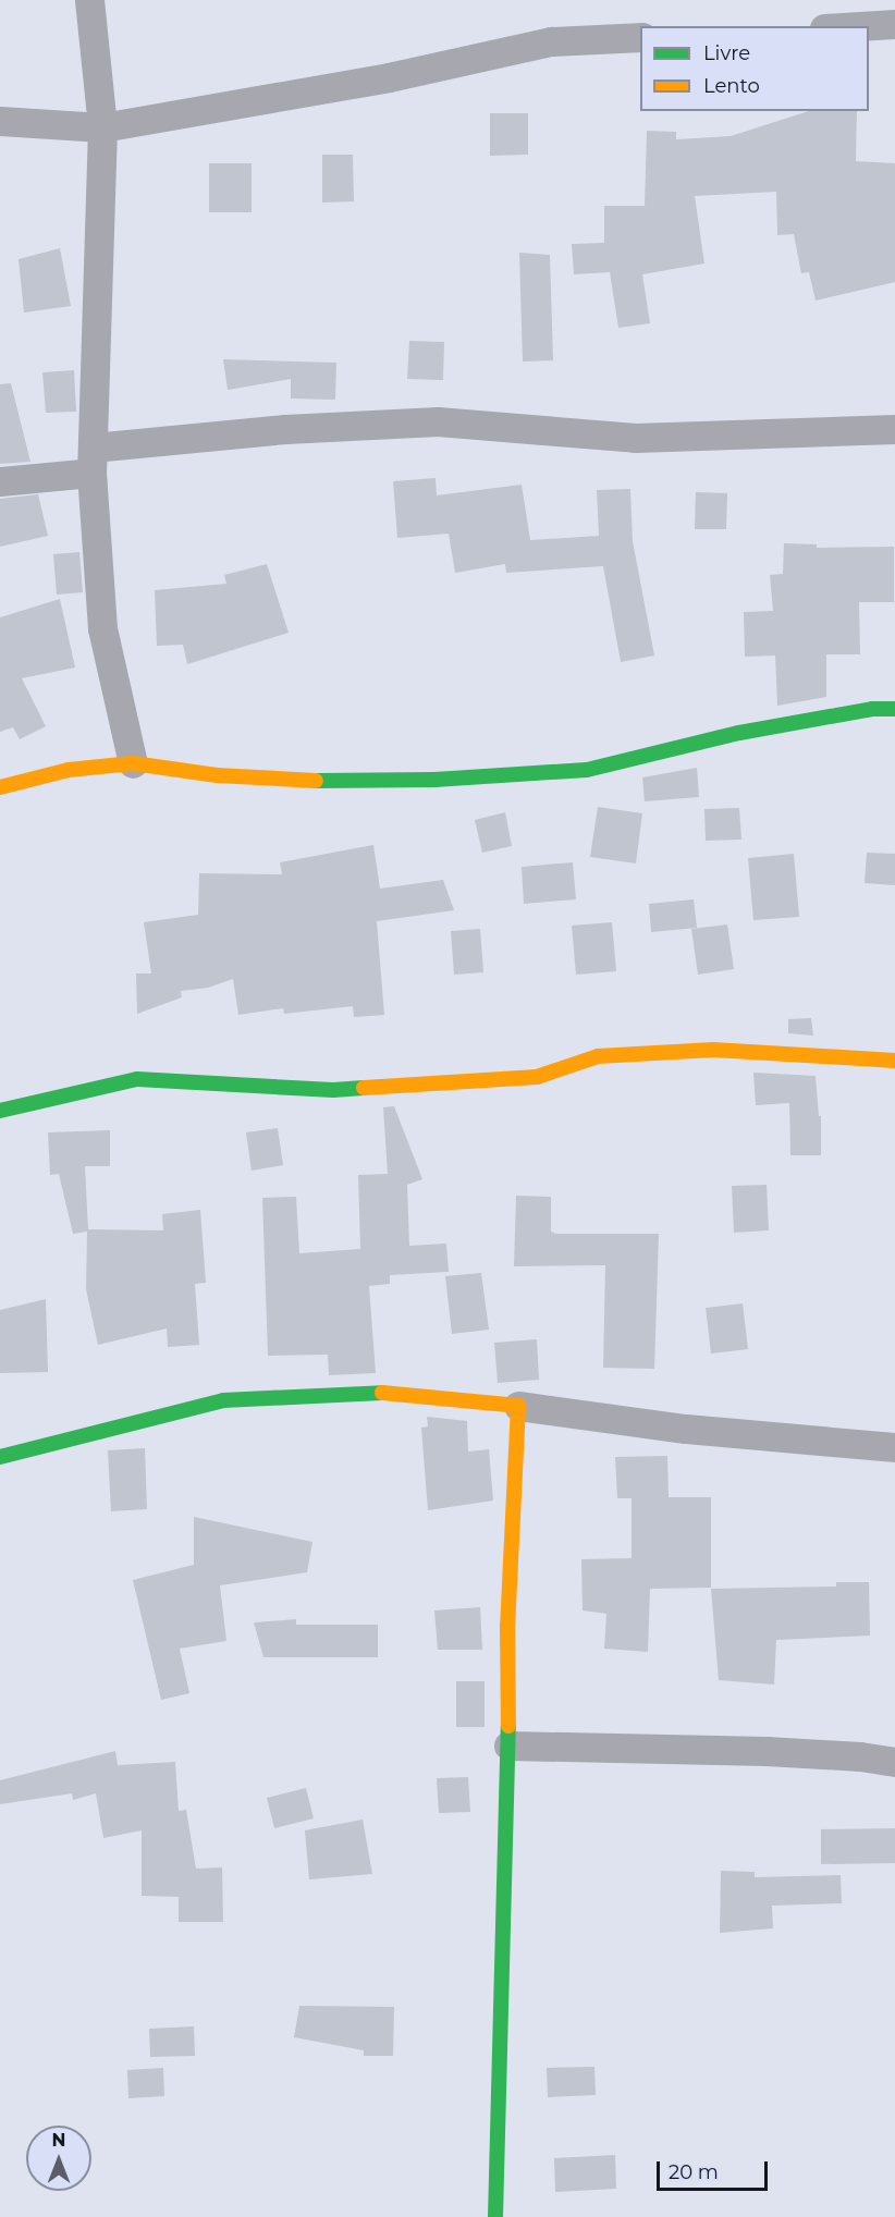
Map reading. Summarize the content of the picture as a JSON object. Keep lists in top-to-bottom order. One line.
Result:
{"legend":["Livre","Lento"],"scale_bar":"20 m","north":"top"}
